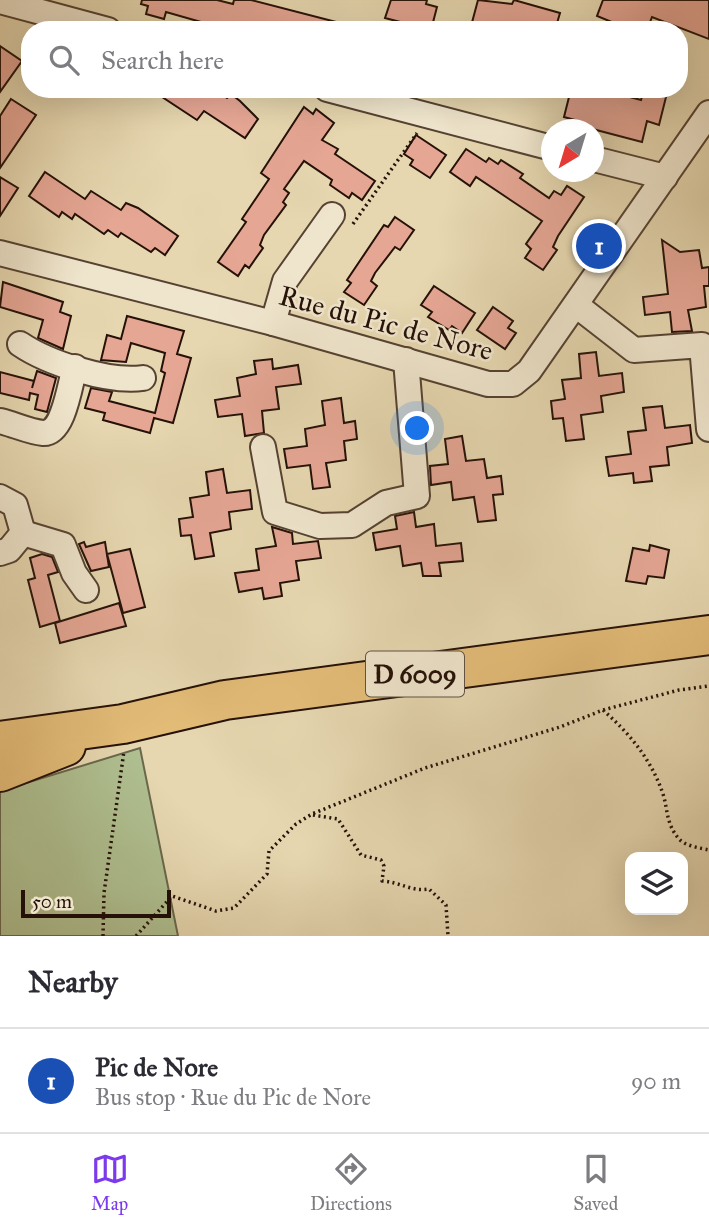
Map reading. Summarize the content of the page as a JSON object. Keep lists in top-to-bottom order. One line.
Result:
{"streets":{"main road":["D 6009"],"street":["Rue du Pic de Nore"]},"scale_bar":"50 m","north":"bottom left","page":{"search":"Search here","pins":"1","scale":"50 m","heading":"Nearby","list":[{"mark":"1","name":"Pic de Nore","note":"Bus stop · Rue du Pic de Nore","value":"90 m"}],"nav":["Map","Directions","Saved"]}}
